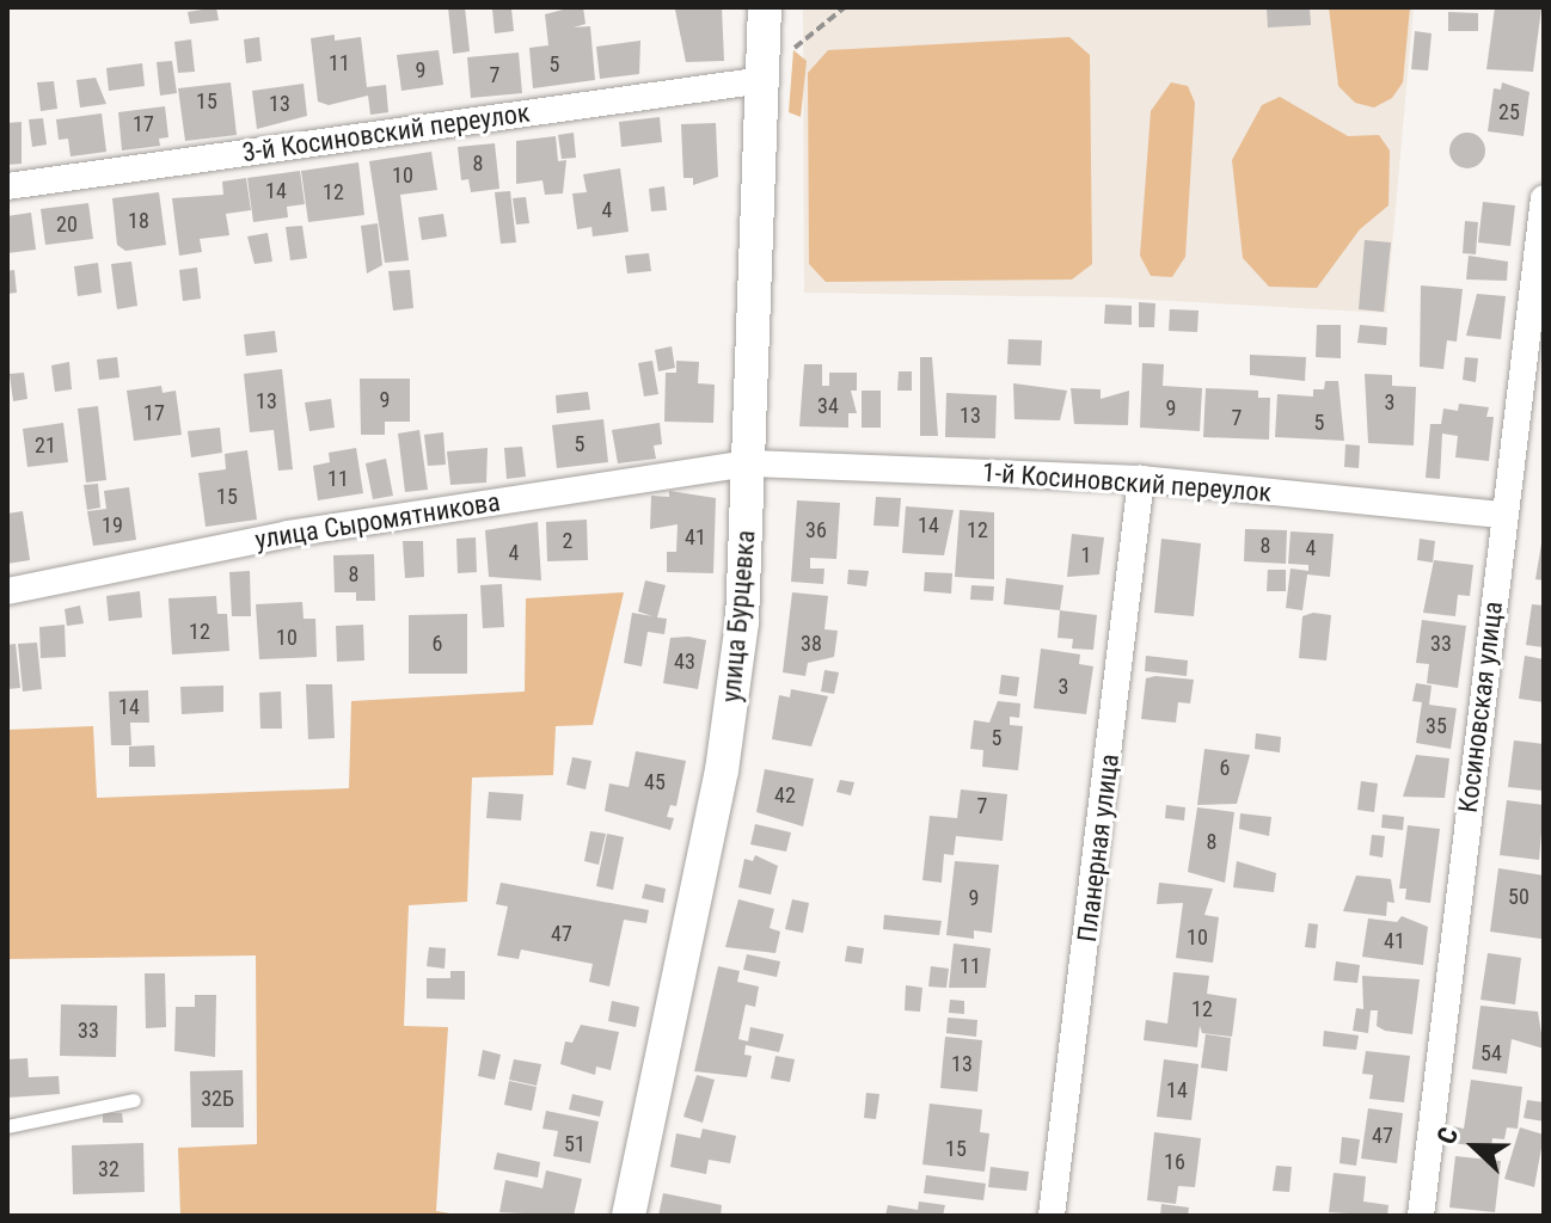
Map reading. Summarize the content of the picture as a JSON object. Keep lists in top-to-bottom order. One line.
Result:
{"streets":{"street":["3-й Косиновский переулок","1-й Косиновский переулок","улица Сыромятникова","улица Бурцевка","Косиновская улица","Планерная улица"]},"crossings":[["3-й Косиновский переулок","улица Бурцевка"],["1-й Косиновский переулок","улица Сыромятникова"],["1-й Косиновский переулок","улица Бурцевка"],["1-й Косиновский переулок","Косиновская улица"],["1-й Косиновский переулок","Планерная улица"],["улица Сыромятникова","улица Бурцевка"]],"house_numbers":["11","5","9","7","15","13","25","17","8","10","14","12","4","18","20","9","13","3","34","9","17","13","7","5","5","21","11","15","19","14","36","12","41","2","8","4","4","1","8","12","10","6","38","33","43","3","14","35","5","6","45","42","7","8","50","9","47","10","41","11","12","33","54","13","14","32Б","47","51","15","16","32"],"north":"left"}
